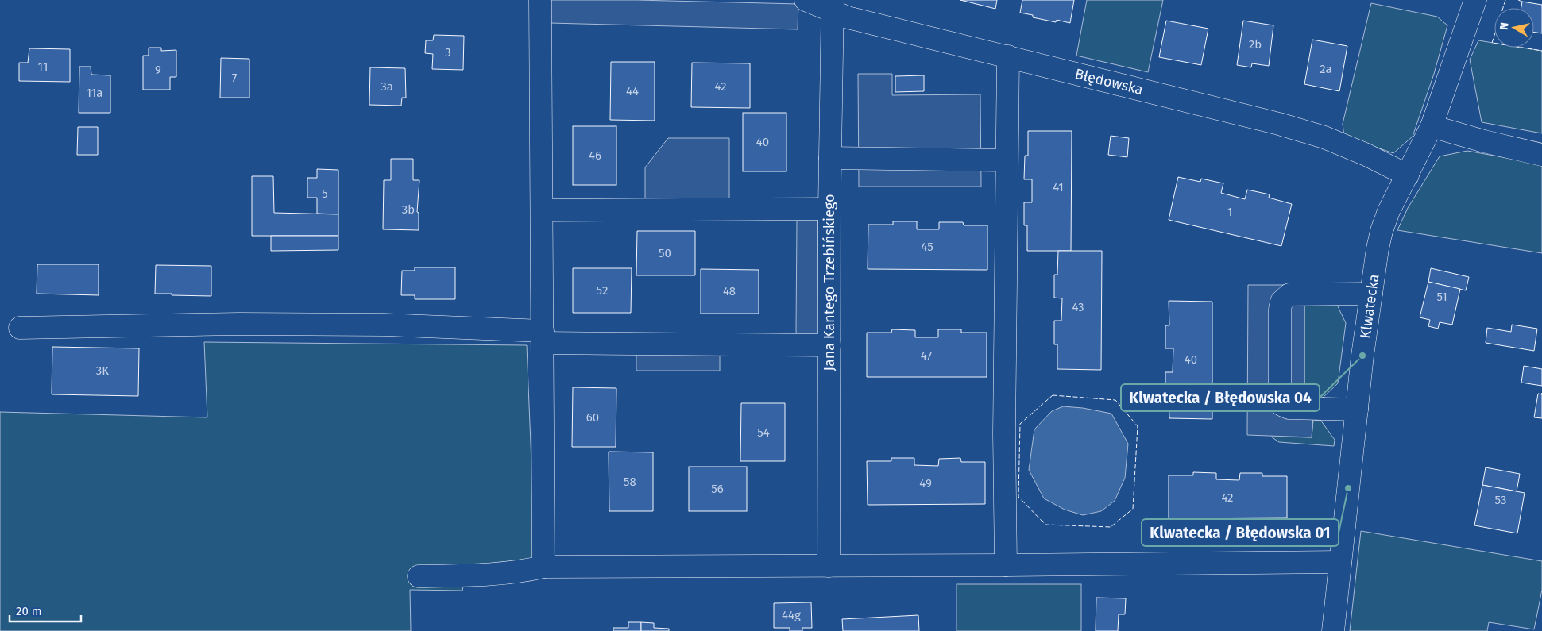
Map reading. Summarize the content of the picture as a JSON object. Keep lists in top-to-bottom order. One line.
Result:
{"streets":{"street":["Błędowska","Jana Kantego Trzebińskiego","Klwatecka"]},"crossings":[["Błędowska","Jana Kantego Trzebińskiego"],["Błędowska","Klwatecka"]],"places":["Klwatecka / Błędowska 04","Klwatecka / Błędowska 01"],"house_numbers":["2b","3","11","2a","9","7","3a","42","44","11a","40","46","41","5","3b","1","45","50","52","48","51","43","47","40","3K","60","54","58","49","56","42","53","44g"],"scale_bar":"20 m","north":"left"}
